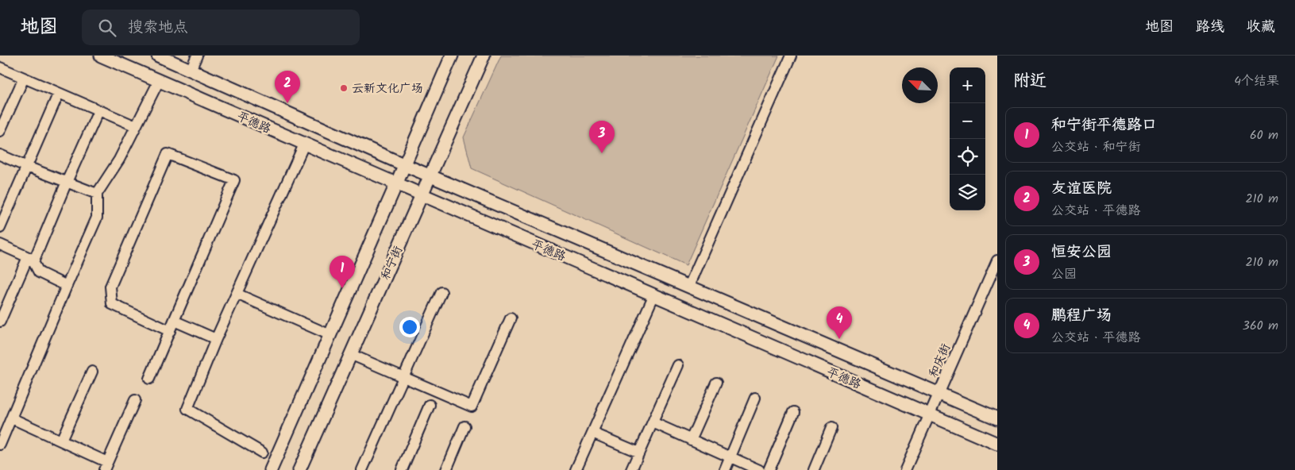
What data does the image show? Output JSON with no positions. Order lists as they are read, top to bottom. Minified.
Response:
{"streets":{"main road":["平德路","和宁街"],"street":["和庆街"]},"crossings":[["平德路","和宁街"],["平德路","和庆街"]],"places":["云新文化广场"],"north":"top left","page":{"header":"地图","search":"搜索地点","nav":["地图","路线","收藏"],"heading":["附近","4个结果"],"map_buttons":["+","−"],"pins":["2","3","1","4"],"list":[{"mark":"1","name":"和宁街平德路口","note":"公交站 · 和宁街","value":"60 m"},{"mark":"2","name":"友谊医院","note":"公交站 · 平德路","value":"210 m"},{"mark":"3","name":"恒安公园","note":"公园","value":"210 m"},{"mark":"4","name":"鹏程广场","note":"公交站 · 平德路","value":"360 m"}]}}
